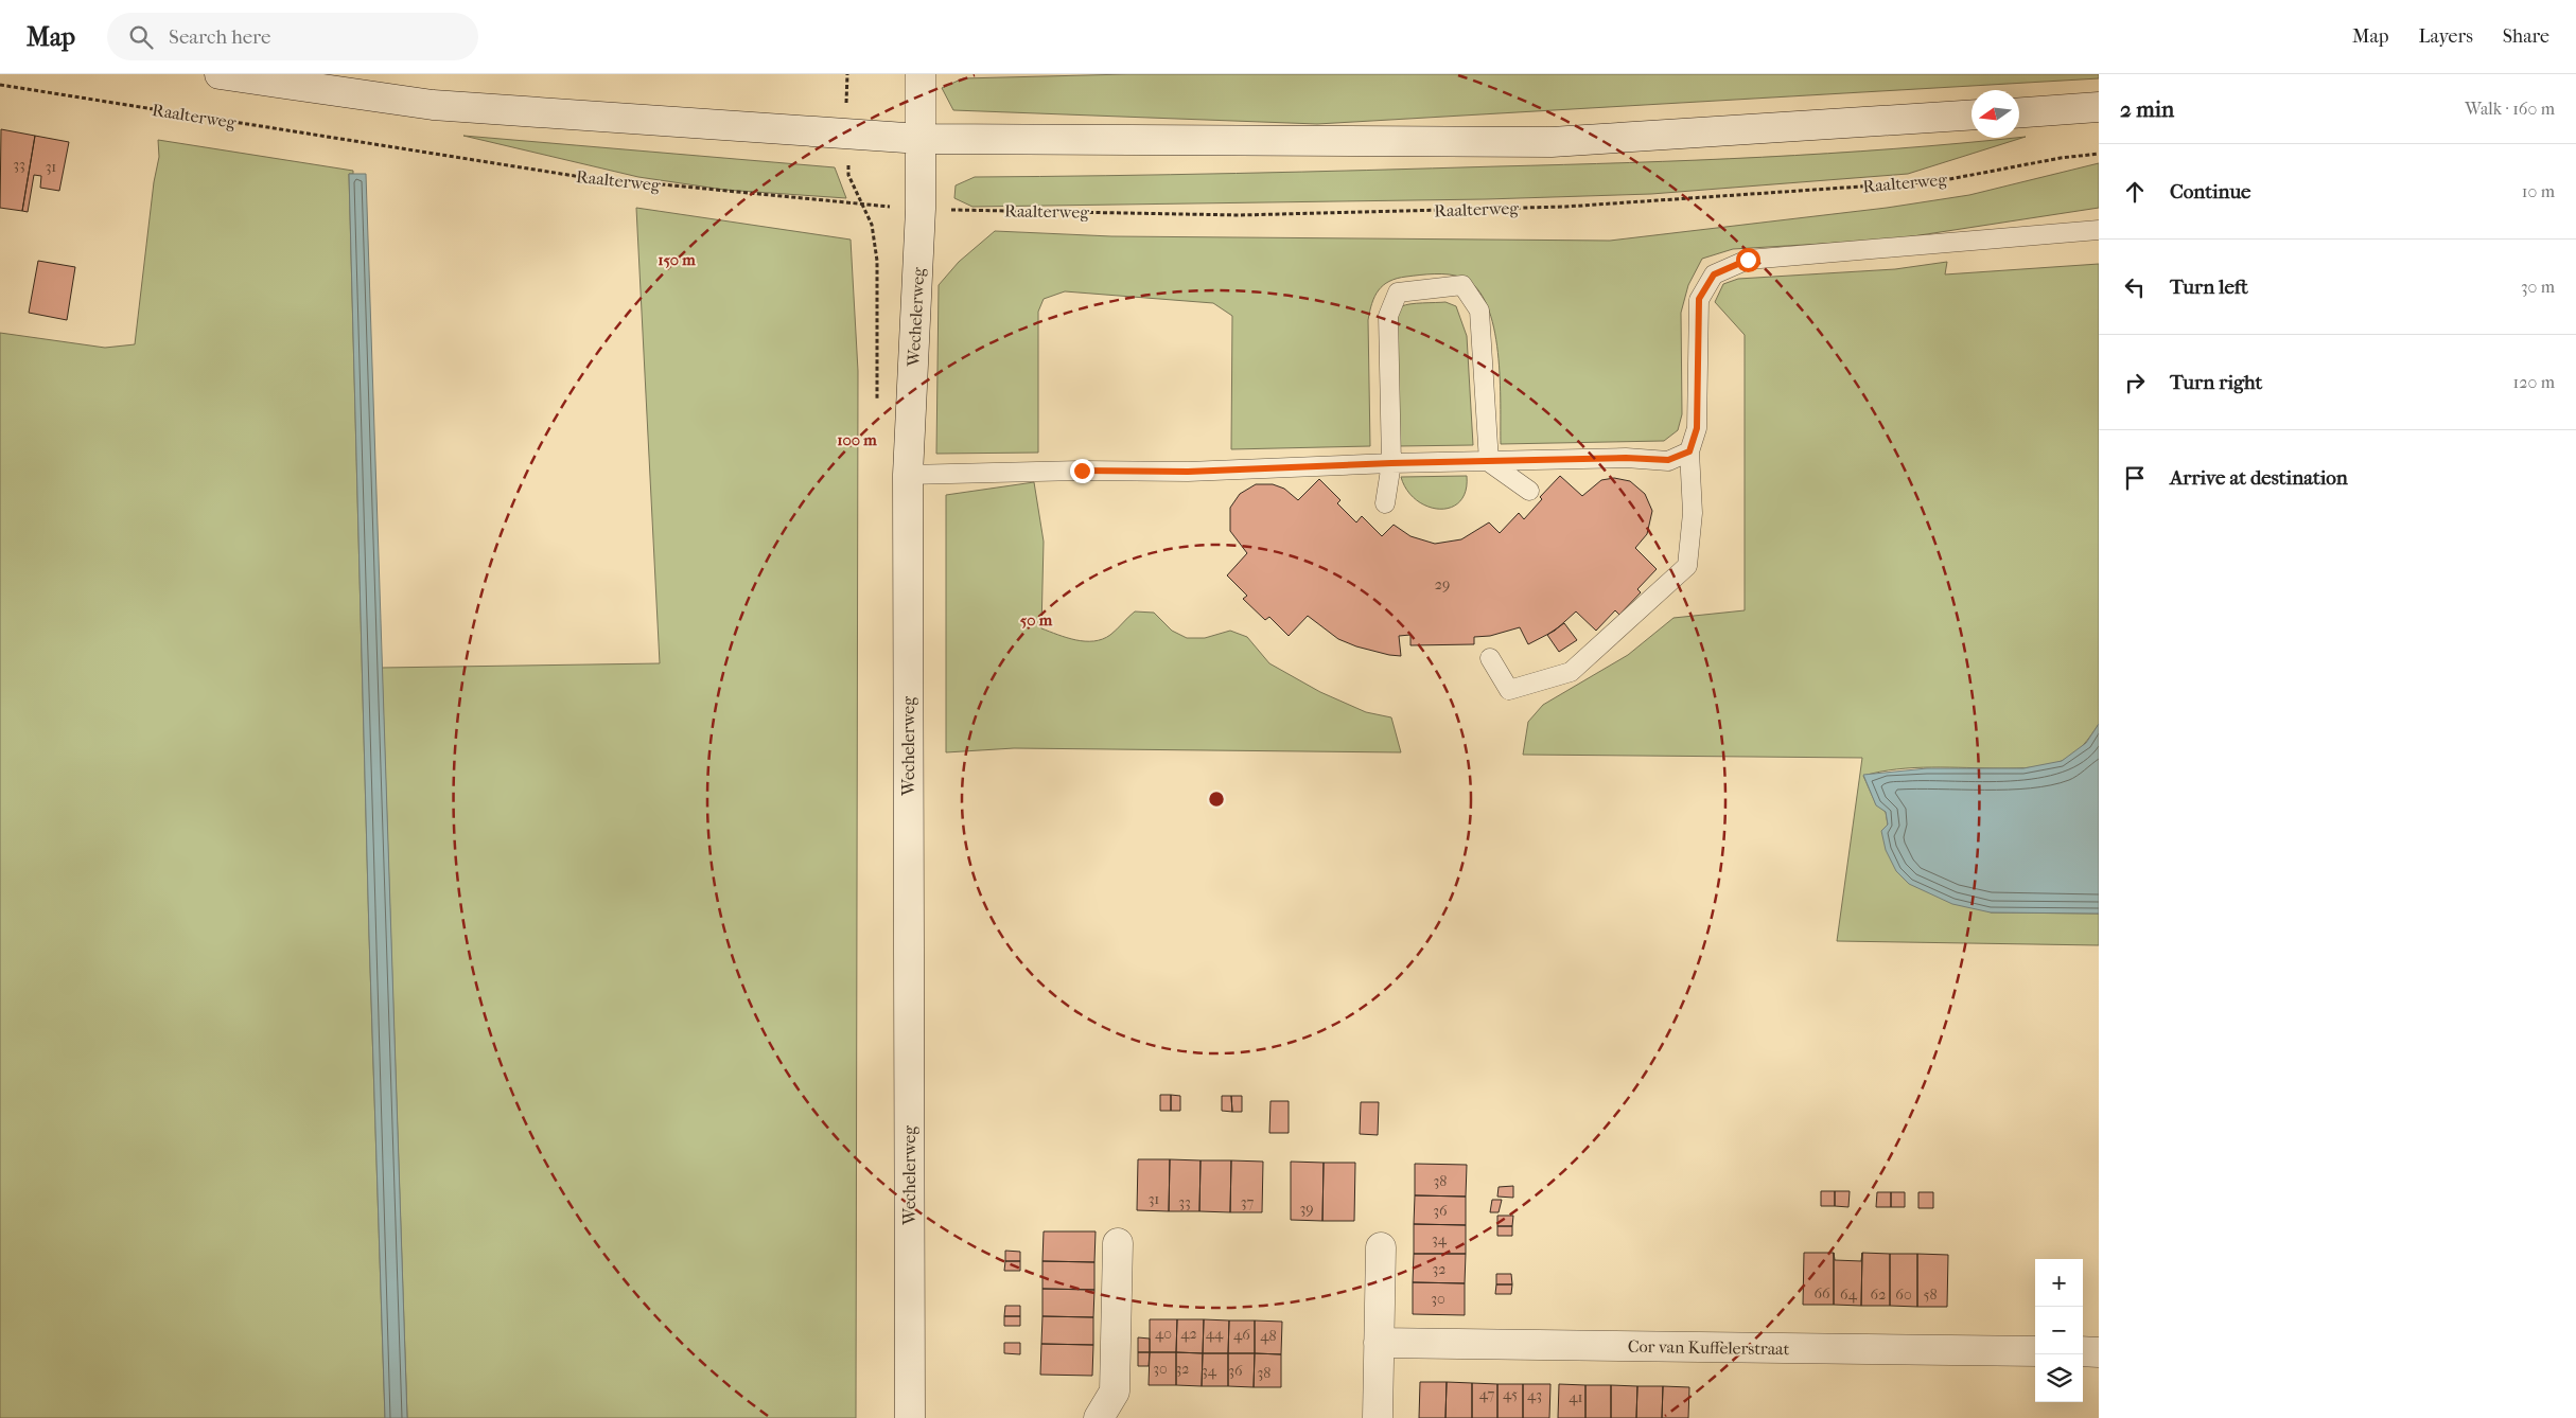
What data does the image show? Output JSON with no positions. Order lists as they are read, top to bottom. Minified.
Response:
{"streets":{"street":["Wechelerweg","Cor van Kuffelerstraat"],"path":["Raalterweg"]},"crossings":[["Raalterweg","Wechelerweg"]],"house_numbers":["33","31","29","38","31","33","37","39","36","34","32","66","64","62","60","58","30","40","42","44","46","48","30","32","34","36","38","47","45","43","41"],"north":"left","page":{"header":"Map","search":"Search here","nav":["Map","Layers","Share"],"heading":["2 min","Walk · 160 m"],"list":[["Continue","10 m"],["Turn left","30 m"],["Turn right","120 m"],"Arrive at destination"],"map_buttons":["+","−"]},"rings":["150 m","100 m","50 m"]}
